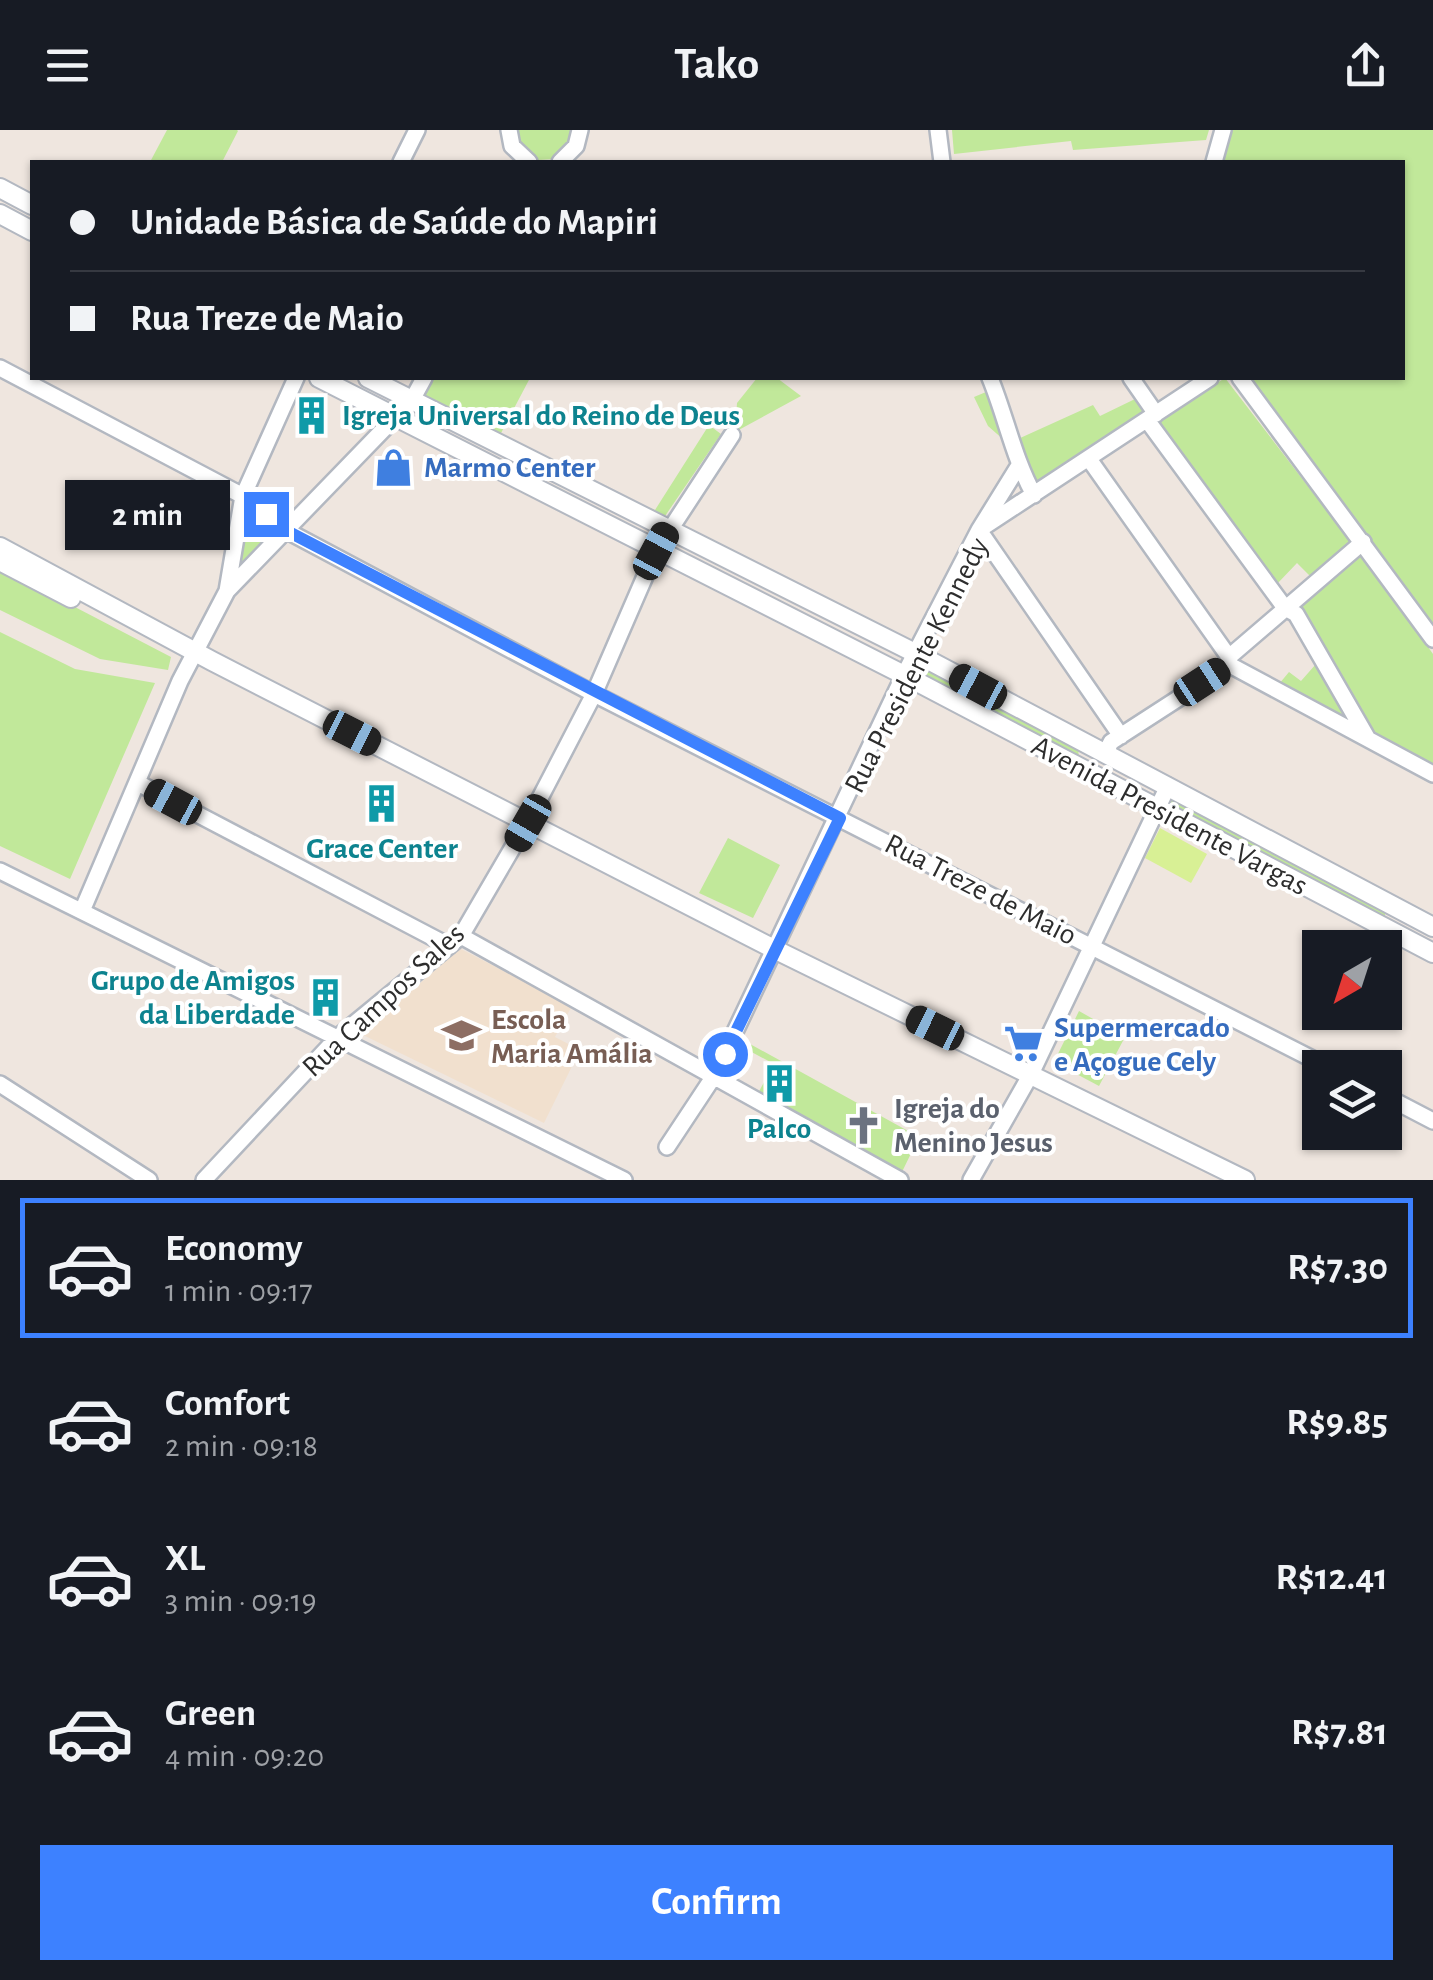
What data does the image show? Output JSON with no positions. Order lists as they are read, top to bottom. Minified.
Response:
{"streets":{"street":["Rua Presidente Kennedy","Avenida Presidente Vargas","Rua Treze de Maio","Rua Campos Sales"]},"crossings":[["Rua Presidente Kennedy","Avenida Presidente Vargas"],["Rua Presidente Kennedy","Rua Treze de Maio"],["Avenida Presidente Vargas","Rua Campos Sales"],["Rua Treze de Maio","Rua Campos Sales"]],"places":{"building":["Igreja Universal do Reino de Deus","Grace Center","Grupo de Amigos da Liberdade","Palco"],"shop":["Marmo Center"],"school or university":["Escola Maria Amália"],"supermarket":["Supermercado e Açogue Cely"],"church":["Igreja do Menino Jesus"]},"north":"bottom left","page":{"header":"Tako","banner":["Unidade Básica de Saúde do Mapiri","Rua Treze de Maio"],"bubble":"2 min","list":[{"name":"Economy","note":"1 min · 09:17","value":"R$7.30"},{"name":"Comfort","note":"2 min · 09:18","value":"R$9.85"},{"name":"XL","note":"3 min · 09:19","value":"R$12.41"},{"name":"Green","note":"4 min · 09:20","value":"R$7.81"}],"buttons":"Confirm"}}
